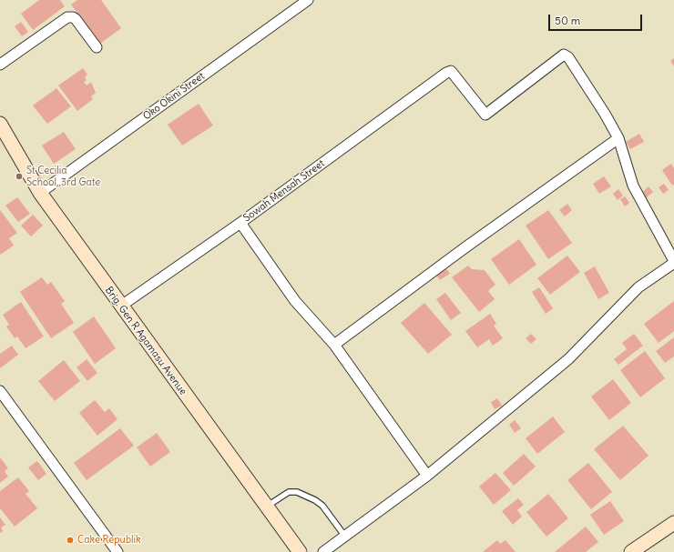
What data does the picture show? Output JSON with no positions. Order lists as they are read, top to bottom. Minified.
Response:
{"streets":{"street":["Oko Okini Street","Sowah Mensah Street","Brig. Gen R Agamasu Avenue"]},"crossings":[["Oko Okini Street","Brig. Gen R Agamasu Avenue"],["Sowah Mensah Street","Brig. Gen R Agamasu Avenue"]],"places":["St Cecilia School, 3rd Gate","Cake Republik"],"scale_bar":"50 m"}
